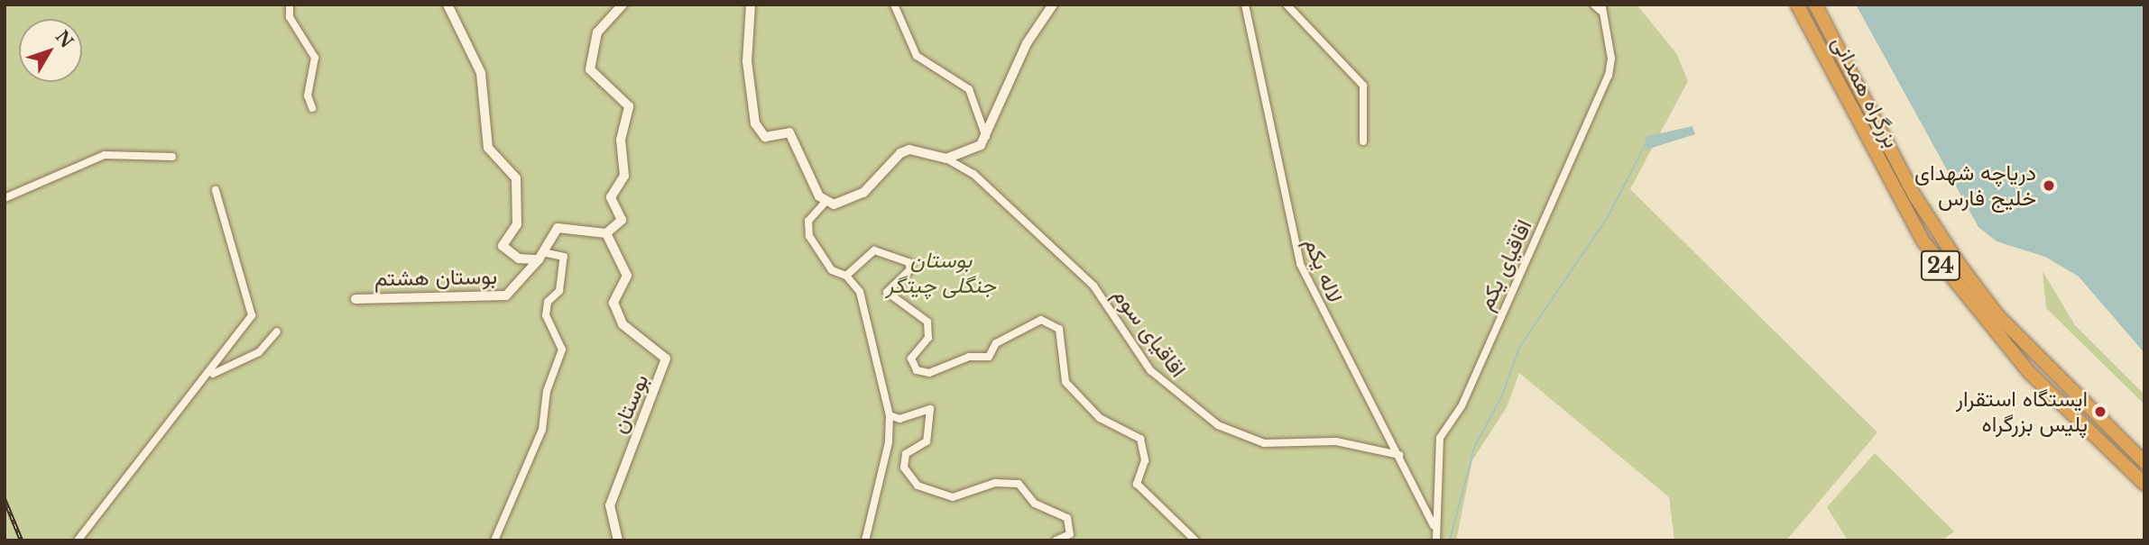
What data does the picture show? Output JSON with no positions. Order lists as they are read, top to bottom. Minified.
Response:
{"streets":{"highway":["بزرگراه همدانی","24"],"street":["اقاقیای یکم","لاله یکم","بوستان هشتم","اقاقیای سوم","بوستان"]},"crossings":[["اقاقیای یکم","لاله یکم"],["لاله یکم","اقاقیای سوم"],["بوستان هشتم","بوستان"]],"parks":["بوستان جنگلی چیتگر"],"places":["دریاچه شهدای خلیج فارس","ایستگاه استقرار پلیس بزرگراه"],"north":"top right"}
